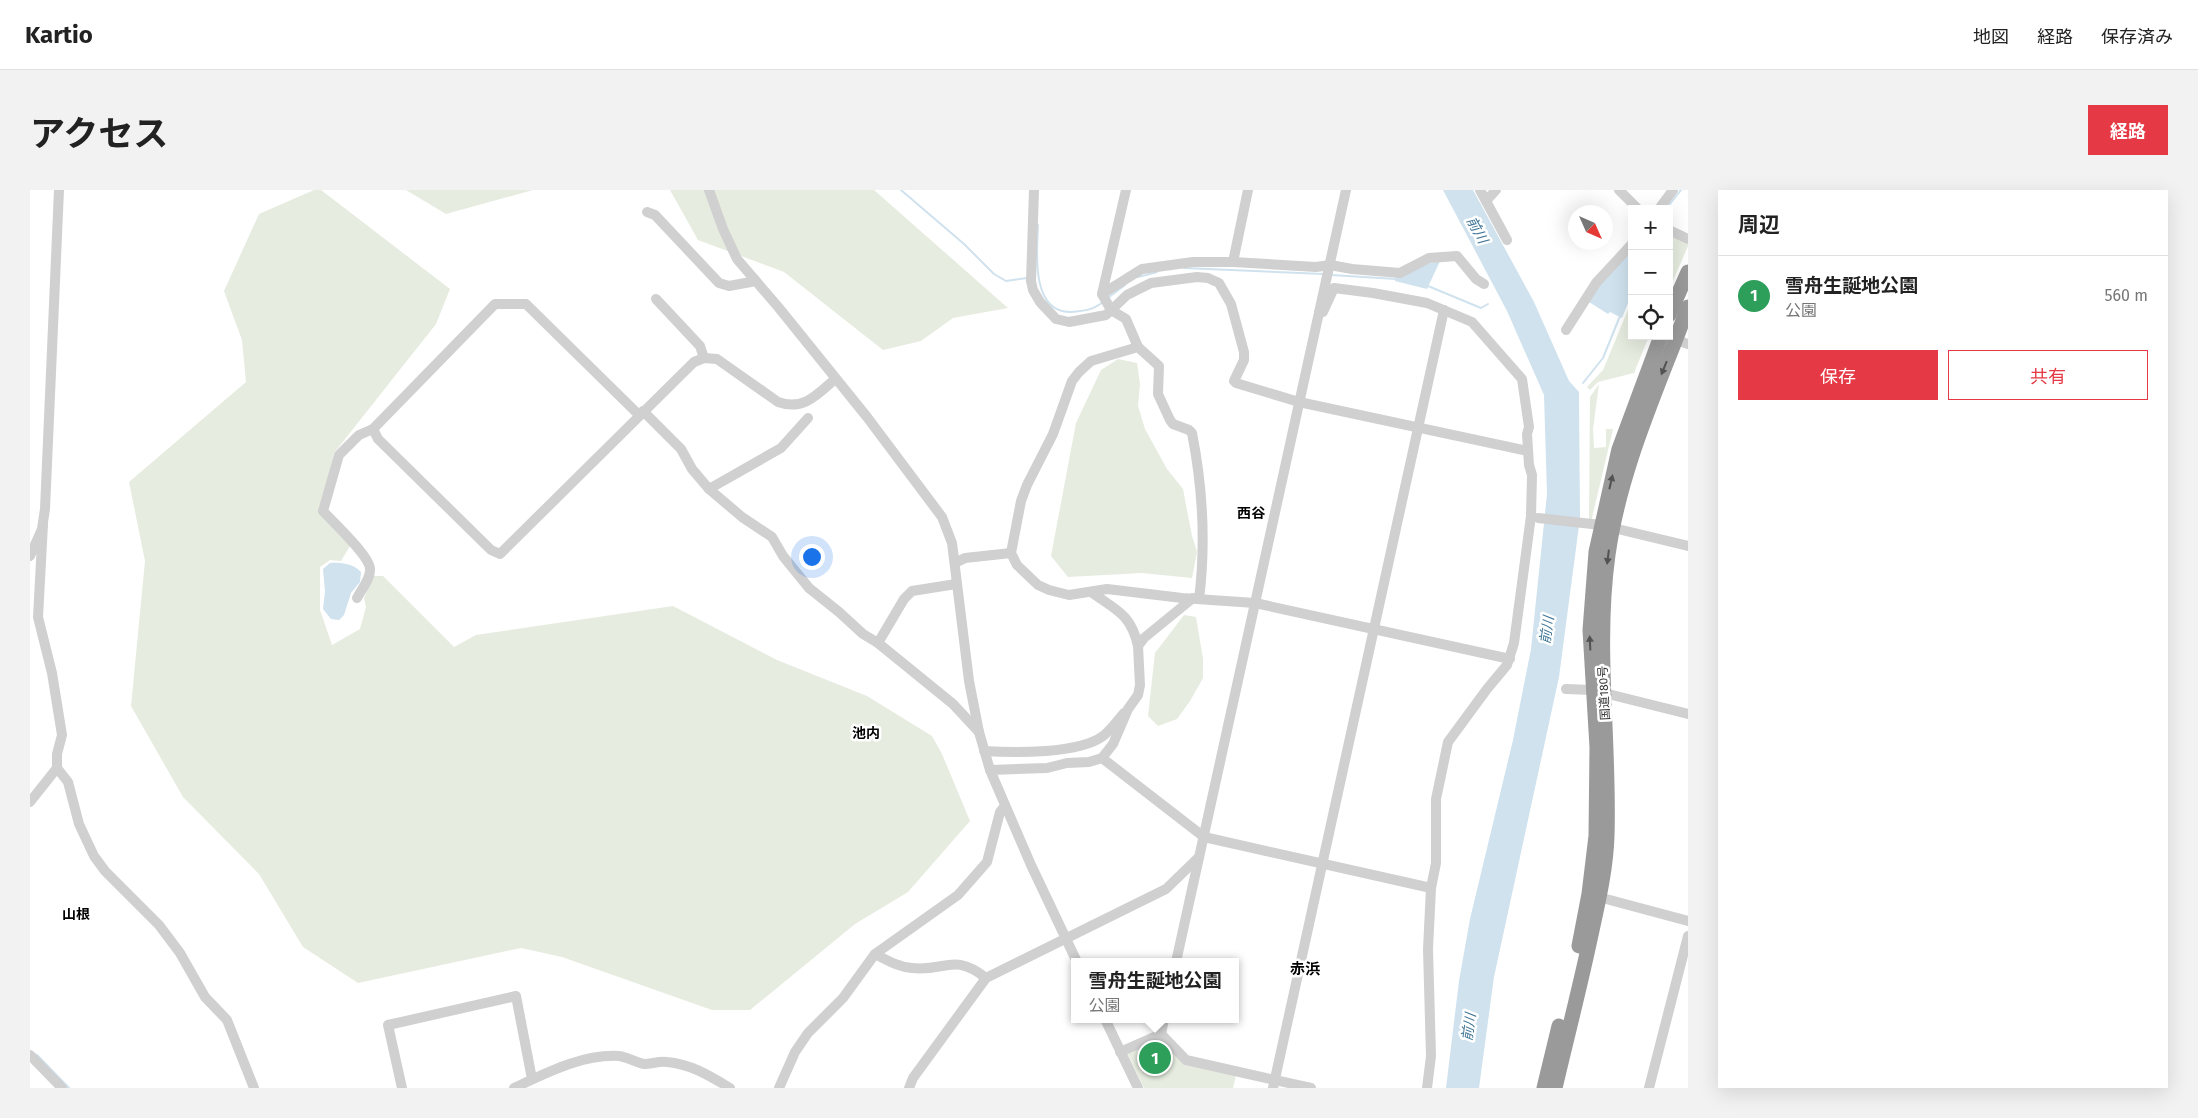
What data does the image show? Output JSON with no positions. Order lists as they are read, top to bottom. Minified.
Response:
{"streets":{"highway":["国道180号"]},"districts":["西谷","池内","山根","赤浜"],"water":["前川"],"north":"bottom right","page":{"header":"Kartio","nav":["地図","経路","保存済み"],"title":"アクセス","buttons":["経路",["保存","共有"]],"heading":"周辺","map_buttons":["+","−"],"list":[{"mark":"1","name":"雪舟生誕地公園","note":"公園","value":"560 m"}],"popup":["雪舟生誕地公園","公園"],"pins":"1"}}
